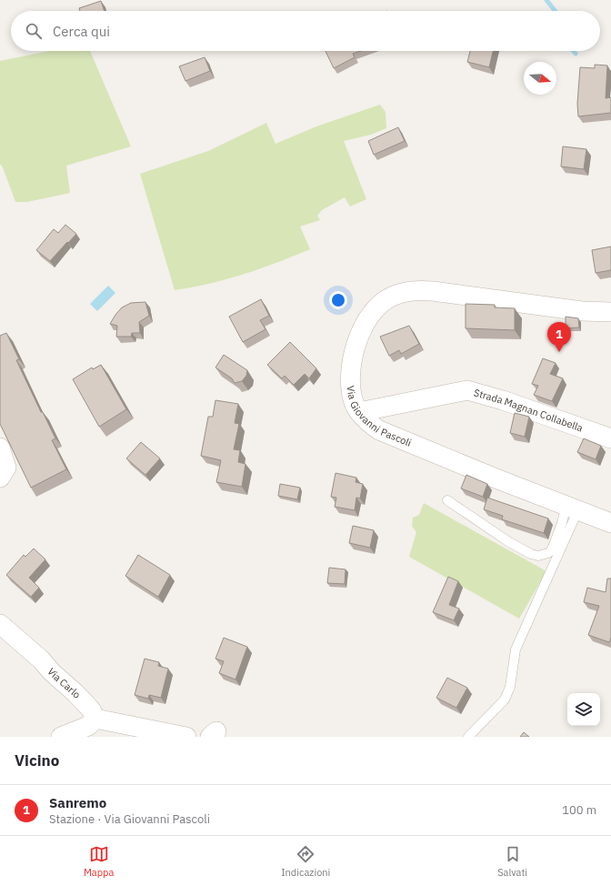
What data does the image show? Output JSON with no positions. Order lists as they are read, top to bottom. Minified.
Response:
{"streets":{"street":["Strada Magnan Collabella","Via Giovanni Pascoli","Via Carlo"]},"crossings":[["Strada Magnan Collabella","Via Giovanni Pascoli"]],"north":"right","page":{"search":"Cerca qui","pins":"1","heading":"Vicino","list":[{"mark":"1","name":"Sanremo","note":"Stazione · Via Giovanni Pascoli","value":"100 m"}],"nav":["Mappa","Indicazioni","Salvati"]}}
